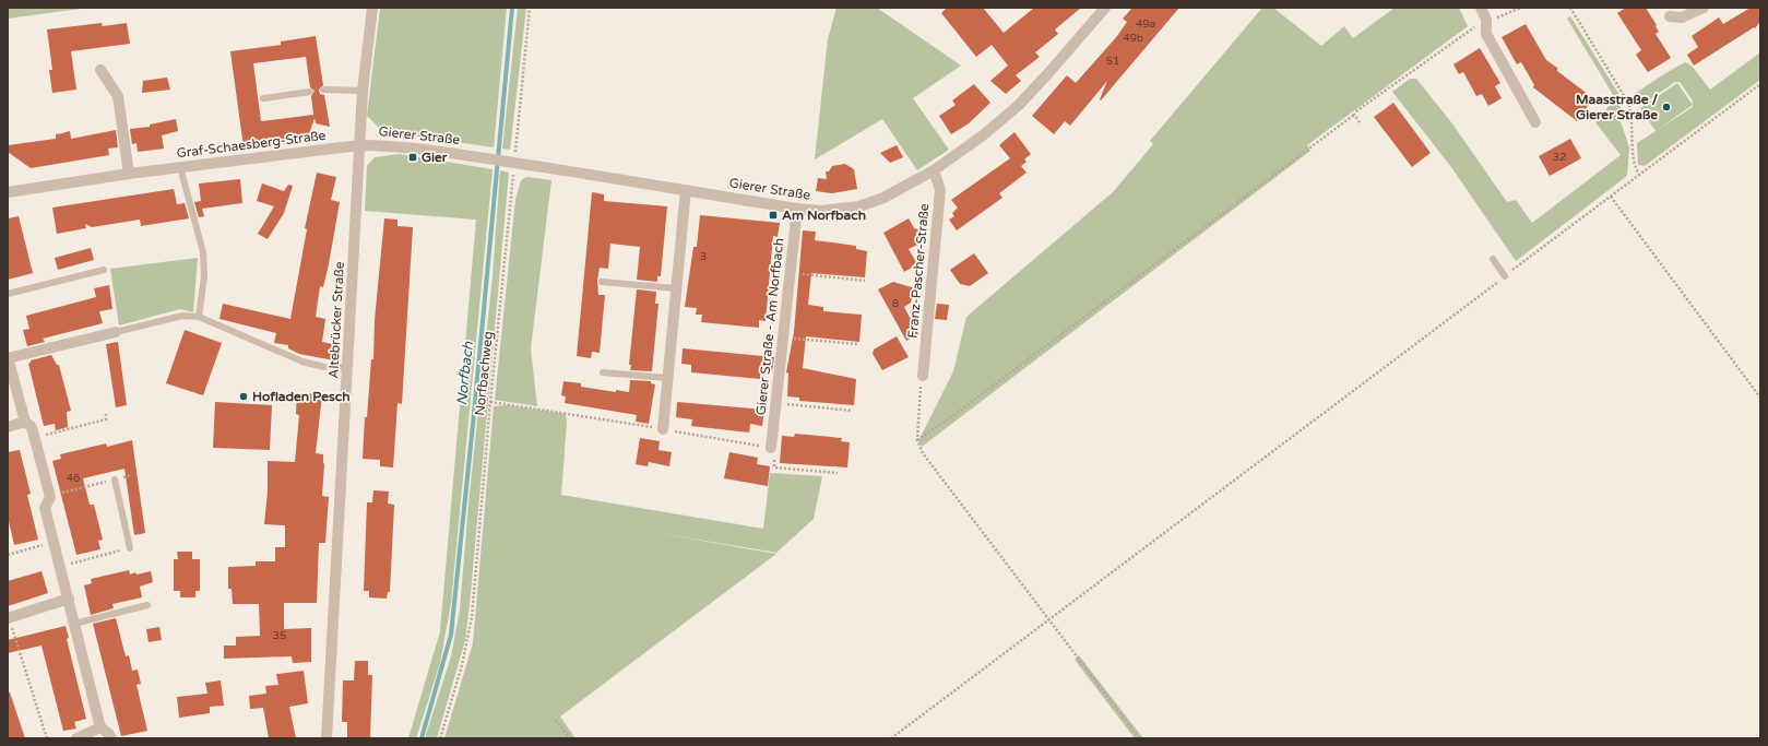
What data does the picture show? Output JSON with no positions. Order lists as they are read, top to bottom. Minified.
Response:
{"streets":{"street":["Gierer Straße","Graf-Schaesberg-Straße","Franz-Pascher-Straße","Altebrücker Straße","Gierer Straße - Am Norfbach"],"path":["Norfbachweg"]},"crossings":[["Gierer Straße","Graf-Schaesberg-Straße"],["Gierer Straße","Franz-Pascher-Straße"],["Gierer Straße","Altebrücker Straße"],["Gierer Straße","Gierer Straße - Am Norfbach"],["Gierer Straße","Norfbachweg"],["Graf-Schaesberg-Straße","Altebrücker Straße"]],"water":["Norfbach"],"places":{"other":["Maasstraße / Gierer Straße","Hofladen Pesch"],"transit":["Gier","Am Norfbach"]},"house_numbers":["49a","49b","51","32","3","8","46","35"]}
